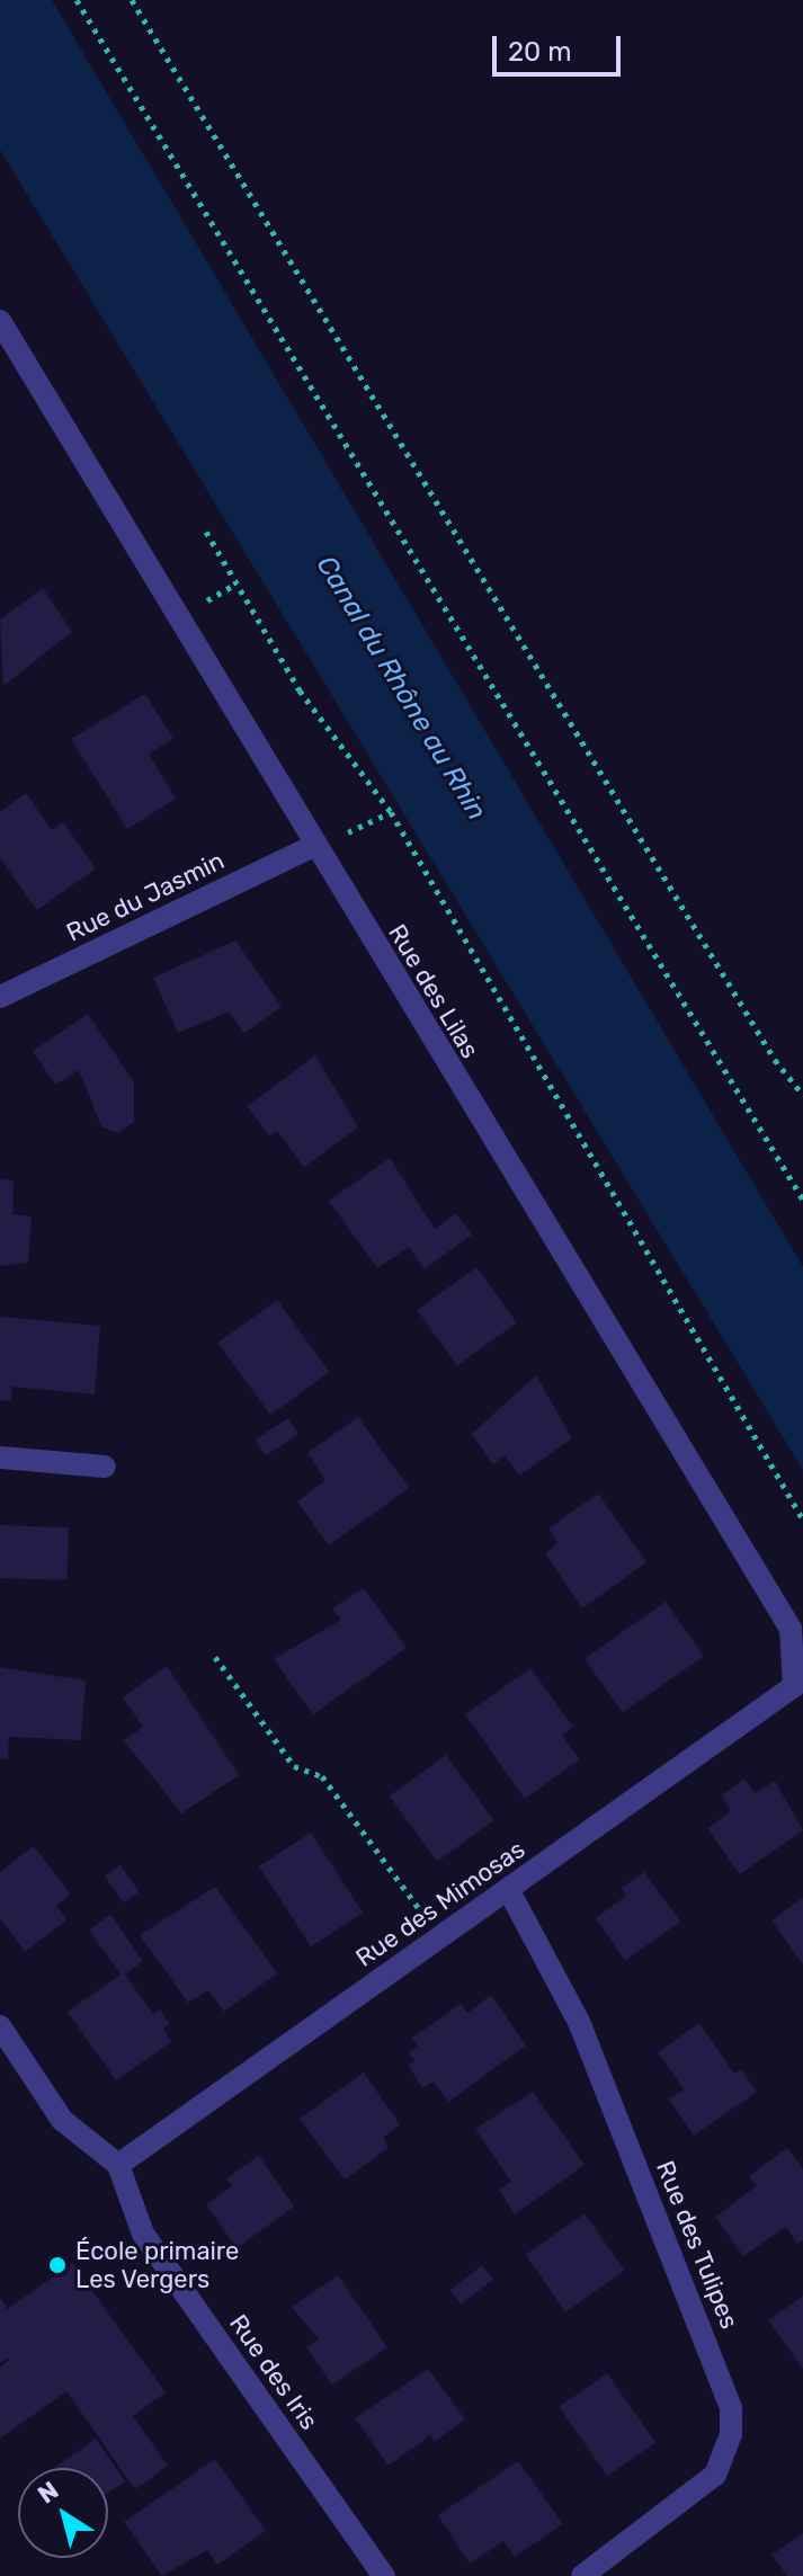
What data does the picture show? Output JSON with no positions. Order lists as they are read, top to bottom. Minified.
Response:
{"streets":{"street":["Rue du Jasmin","Rue des Lilas","Rue des Mimosas","Rue des Tulipes","Rue des Iris"]},"crossings":[["Rue du Jasmin","Rue des Lilas"],["Rue des Lilas","Rue des Mimosas"],["Rue des Mimosas","Rue des Tulipes"],["Rue des Mimosas","Rue des Iris"]],"water":["Canal du Rhône au Rhin"],"places":["École primaire Les Vergers"],"scale_bar":"20 m","north":"top left"}
